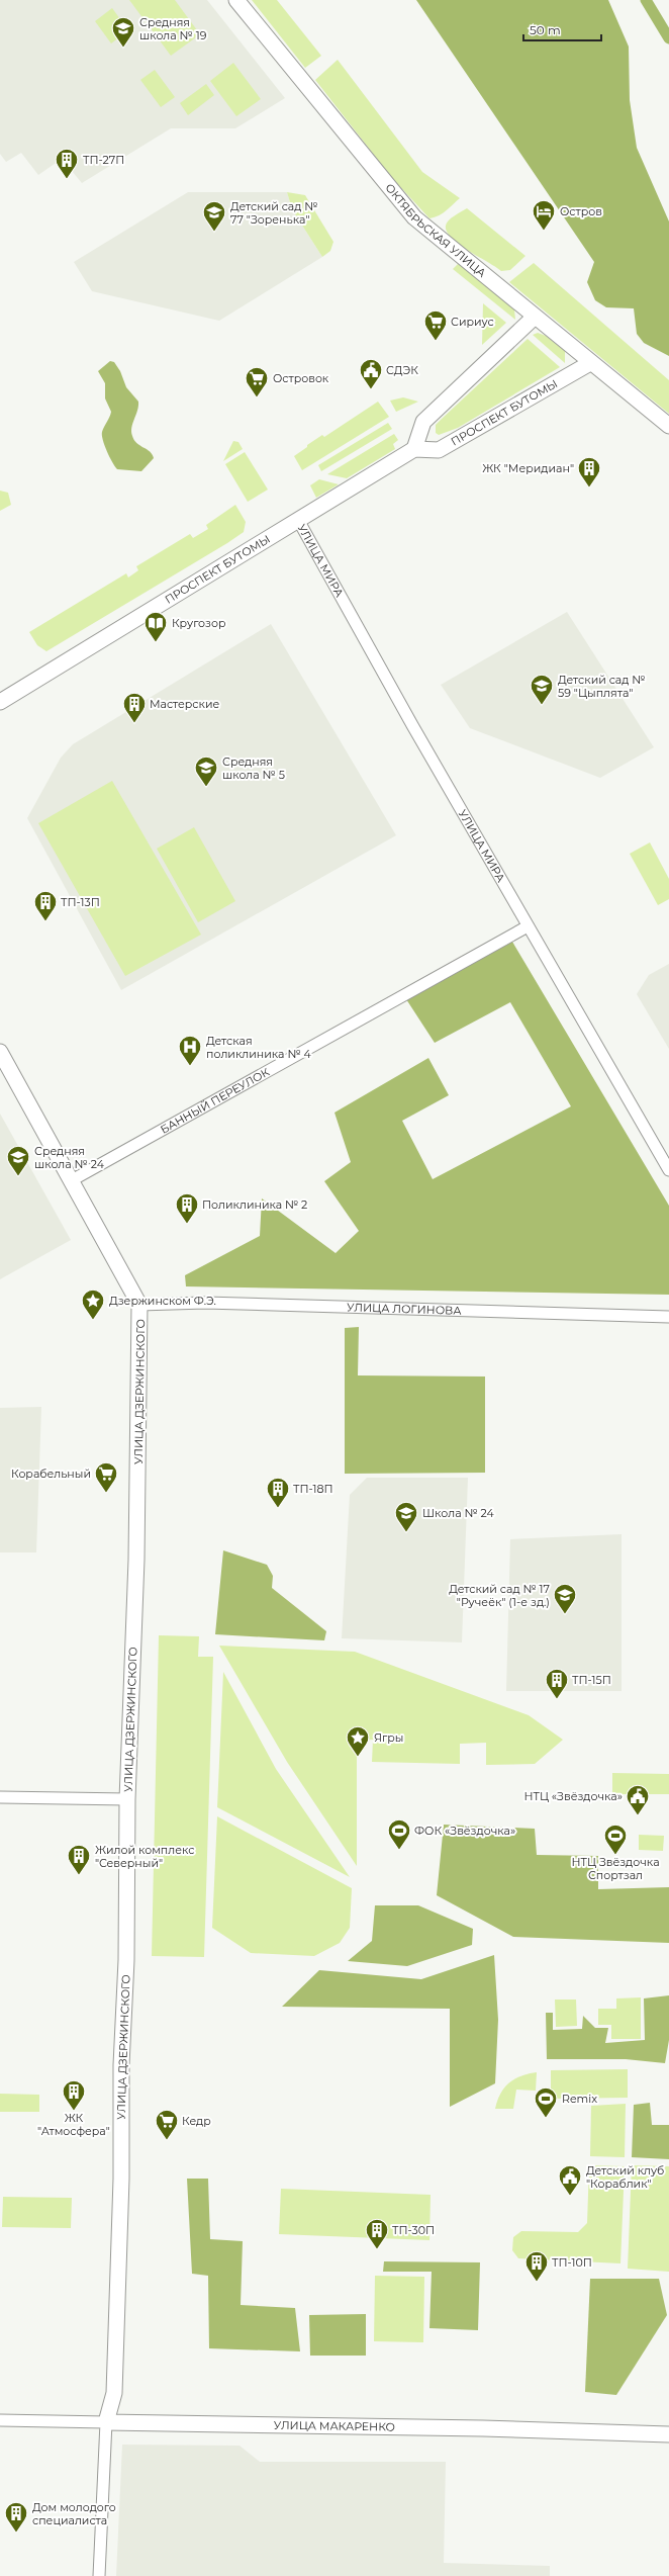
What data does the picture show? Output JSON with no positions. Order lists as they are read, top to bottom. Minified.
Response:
{"streets":{"street":["ОКТЯБРЬСКАЯ УЛИЦА","ПРОСПЕКТ БУТОМЫ","УЛИЦА МИРА","БАННЫЙ ПЕРЕУЛОК","УЛИЦА ЛОГИНОВА","УЛИЦА ДЗЕРЖИНСКОГО","УЛИЦА МАКАРЕНКО"]},"crossings":[["ОКТЯБРЬСКАЯ УЛИЦА","ПРОСПЕКТ БУТОМЫ"],["ПРОСПЕКТ БУТОМЫ","УЛИЦА МИРА"],["УЛИЦА МИРА","БАННЫЙ ПЕРЕУЛОК"],["БАННЫЙ ПЕРЕУЛОК","УЛИЦА ДЗЕРЖИНСКОГО"],["УЛИЦА ЛОГИНОВА","УЛИЦА ДЗЕРЖИНСКОГО"],["УЛИЦА ДЗЕРЖИНСКОГО","УЛИЦА МАКАРЕНКО"]],"places":{"school or university":["Средняя школа № 19","Детский сад № 77 \"Зоренька\"","Детский сад № 59 \"Цыплята\"","Средняя школа № 5","Средняя школа № 24","Школа № 24","Детский сад № 17 \"Ручеёк\" (1-е зд.)"],"building":["ТП-27П","ЖК \"Меридиан\"","Мастерские","ТП-13П","Поликлиника № 2","ТП-18П","ТП-15П","Жилой комплекс \"Северный\"","ЖК \"Атмосфера\"","ТП-30П","ТП-10П","Дом молодого специалиста"],"hotel":["Остров"],"supermarket":["Сириус","Островок","Корабельный","Кедр"],"public building":["СДЭК","НТЦ «Звёздочка»","Детский клуб \"Кораблик\""],"library":["Кругозор"],"hospital":["Детская поликлиника № 4"],"place":["Дзержинском Ф.Э.","Ягры"],"sports":["ФОК «Звёздочка»","НТЦ Звёздочка Спортзал","Remix"]},"scale_bar":"50 m"}
